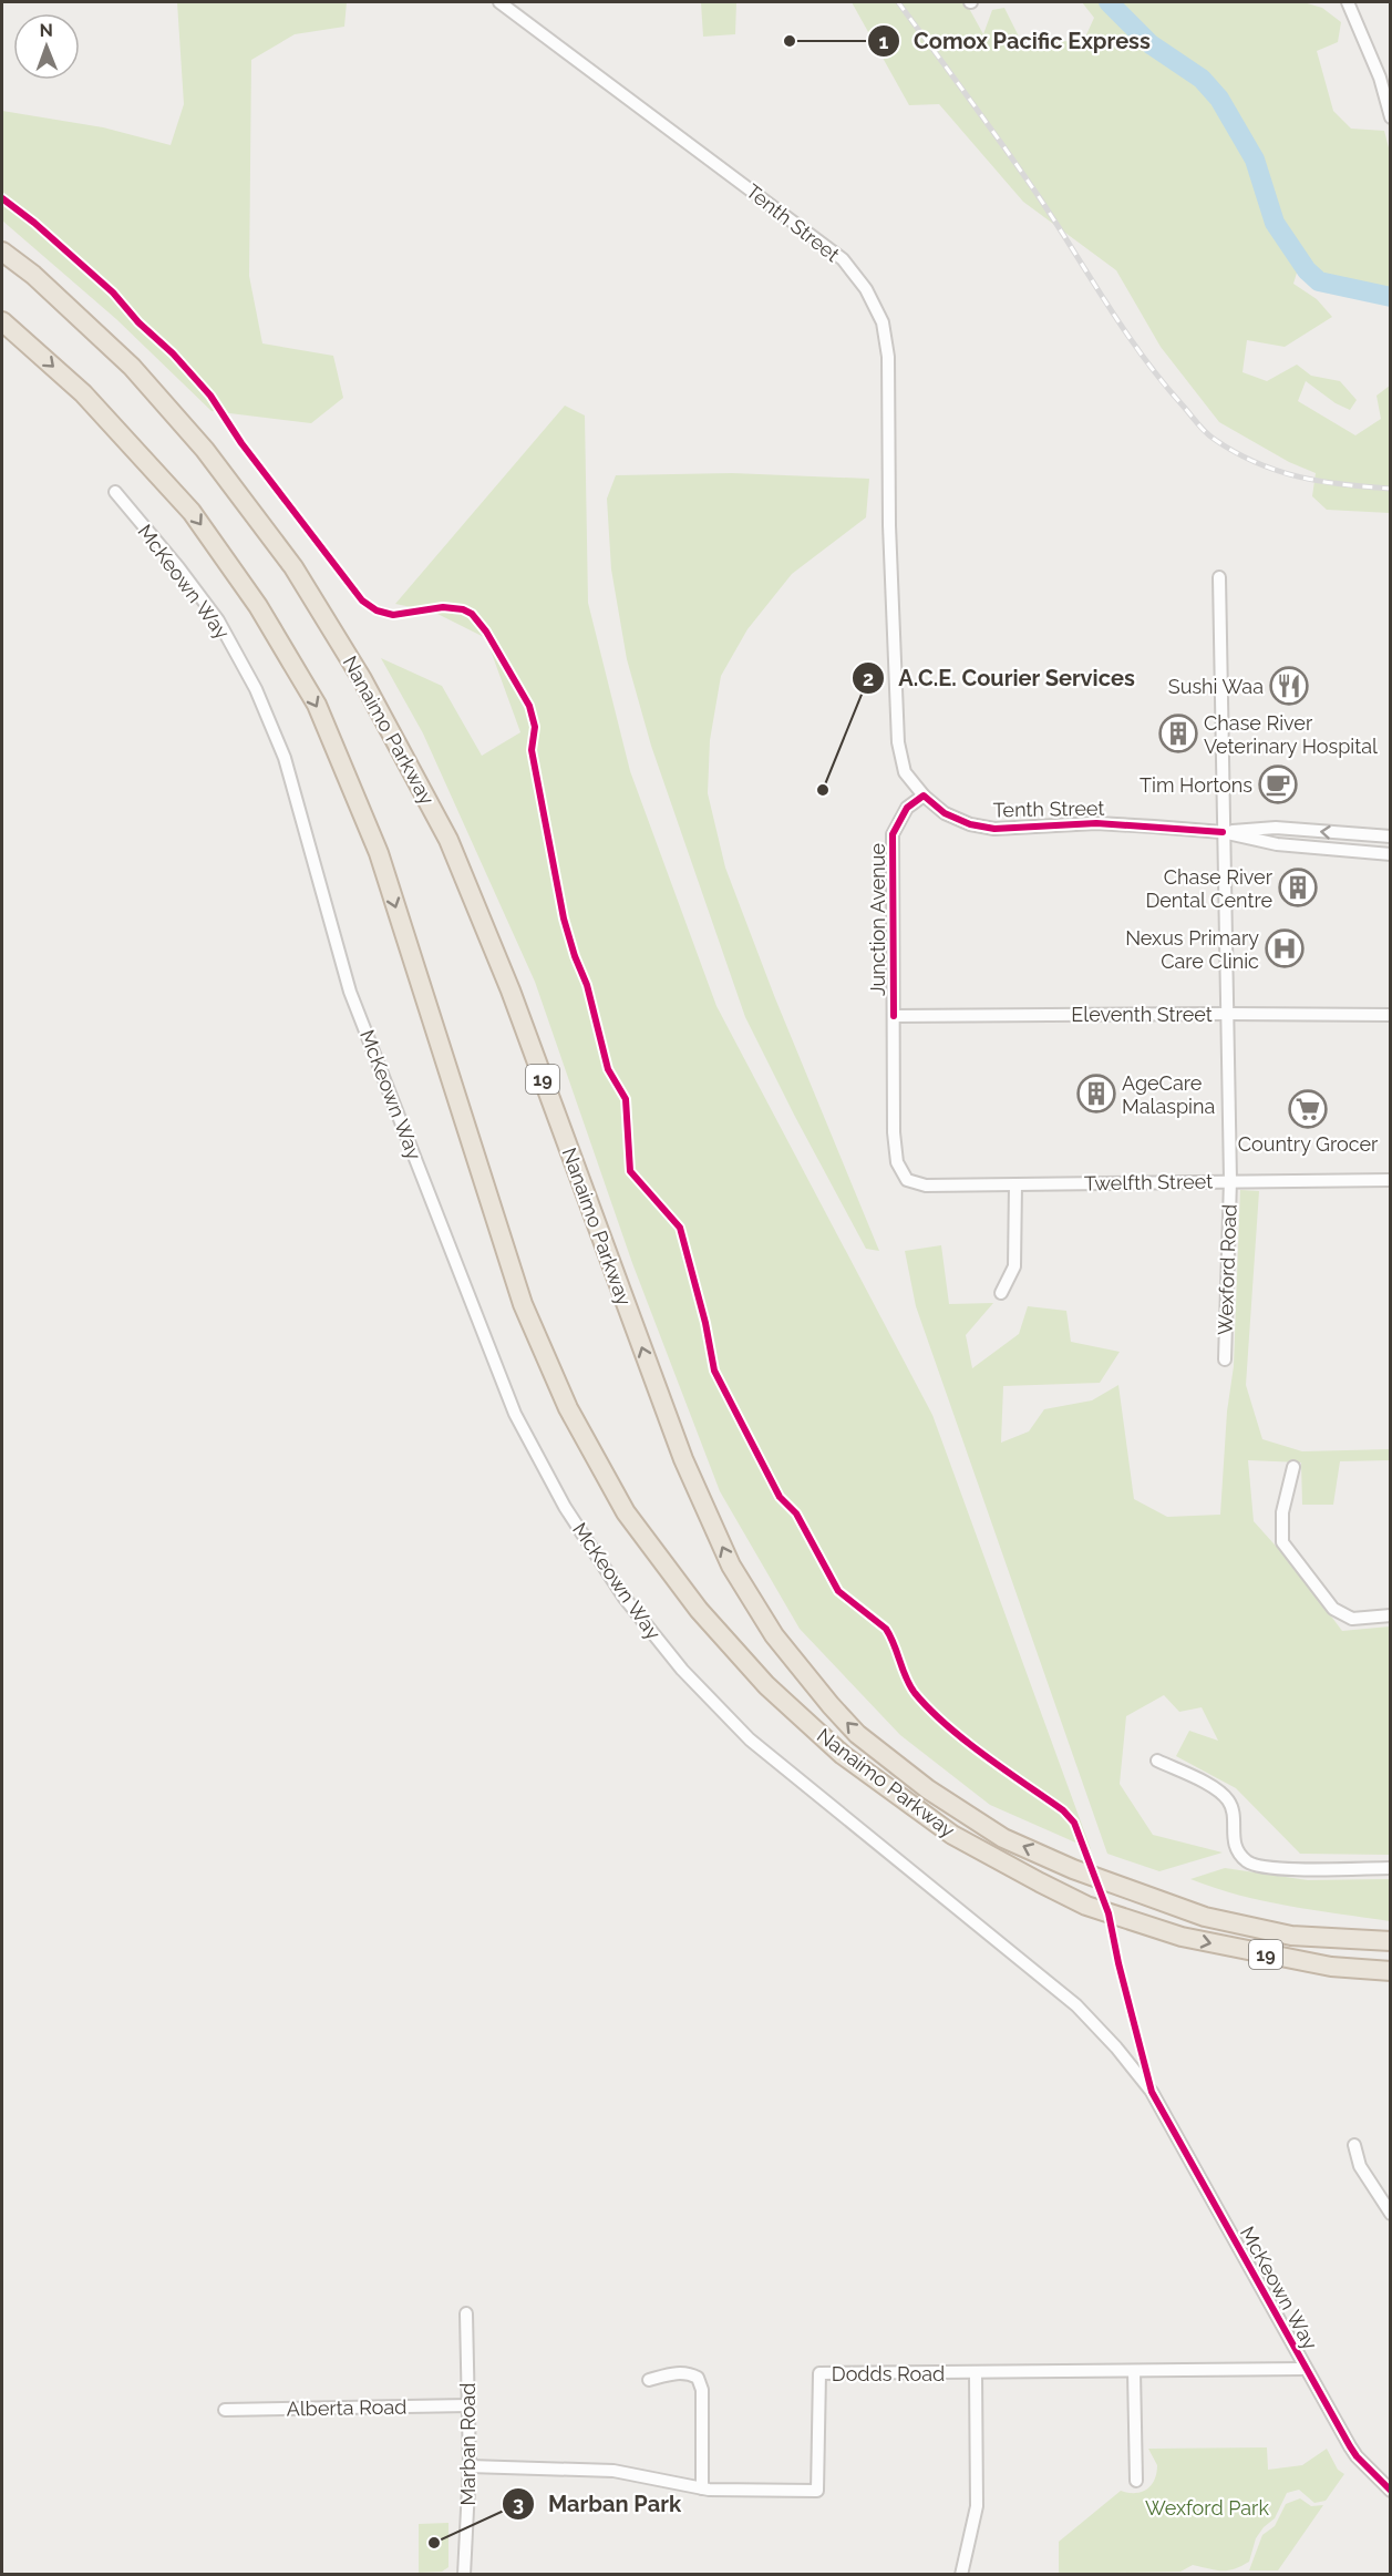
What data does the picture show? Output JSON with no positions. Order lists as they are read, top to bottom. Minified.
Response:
{"streets":{"highway":["Nanaimo Parkway","19"],"street":["Tenth Street","McKeown Way","Junction Avenue","Eleventh Street","Twelfth Street","Wexford Road","Dodds Road","Alberta Road","Marban Road"]},"crossings":[["Tenth Street","Junction Avenue"],["Tenth Street","Wexford Road"],["McKeown Way","Dodds Road"],["Junction Avenue","Eleventh Street"],["Junction Avenue","Twelfth Street"],["Eleventh Street","Wexford Road"],["Twelfth Street","Wexford Road"],["Dodds Road","Marban Road"],["Alberta Road","Marban Road"]],"parks":["Wexford Park"],"places":{"other":["Comox Pacific Express","A.C.E. Courier Services","Marban Park"],"restaurant":["Sushi Waa"],"building":["Chase River Veterinary Hospital","Chase River Dental Centre","AgeCare Malaspina"],"cafe":["Tim Hortons"],"hospital":["Nexus Primary Care Clinic"],"supermarket":["Country Grocer"]},"north":"top"}
